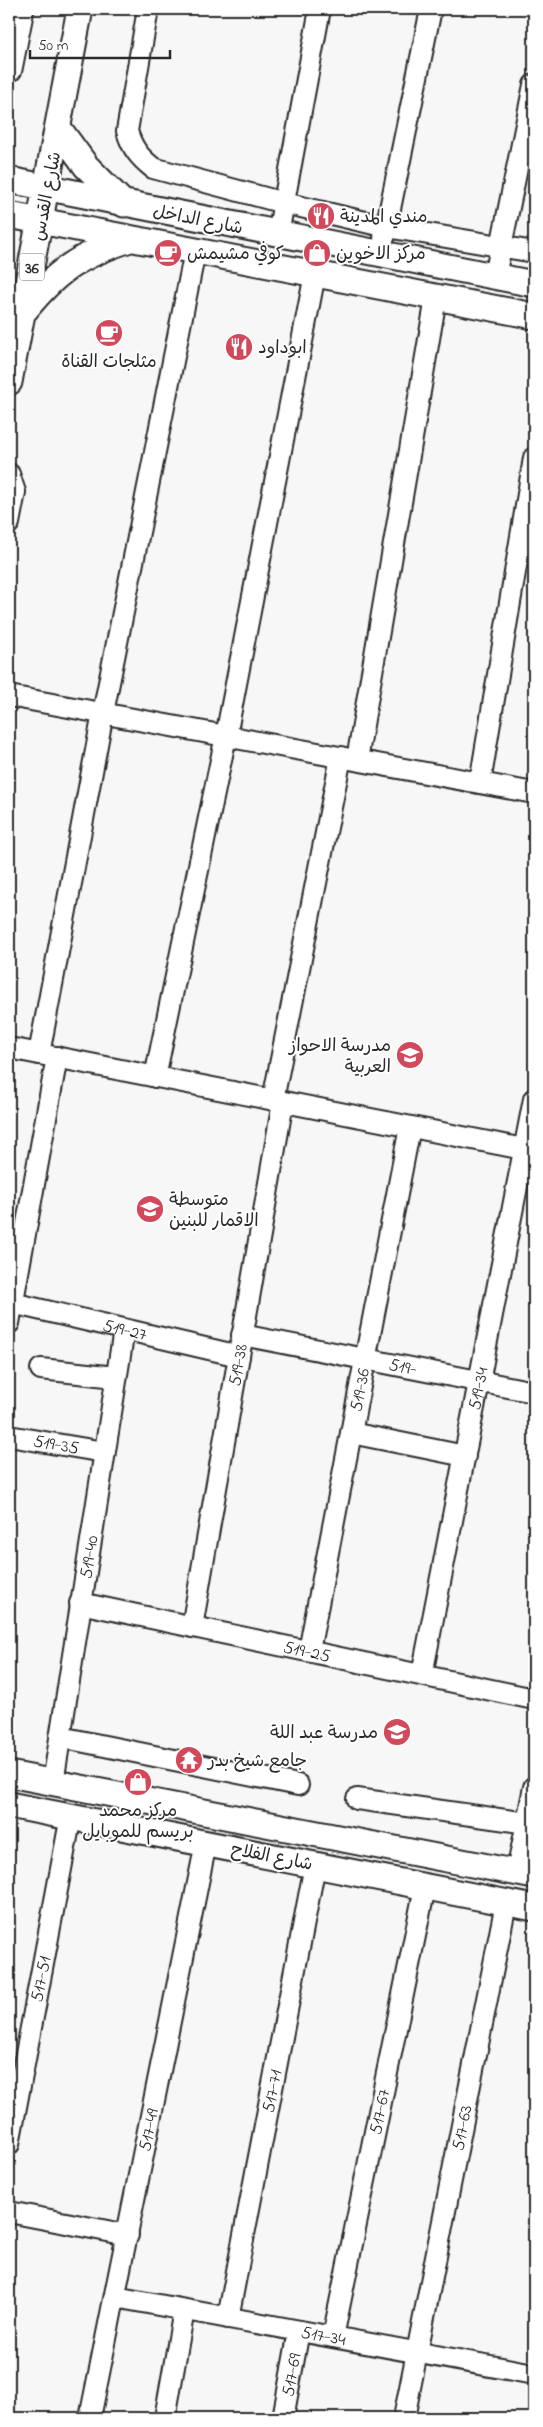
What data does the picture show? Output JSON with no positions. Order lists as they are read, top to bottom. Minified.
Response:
{"streets":{"main road":["شارع القدس","شارع الداخل","36","شارع الفلاح"],"street":["519-27","519-38","519-","519-34","519-36","519-35","519-40","519-25","517-51","517-71","517-67","517-63","517-49","517-34","517-69"]},"crossings":[["شارع القدس","شارع الداخل"],["شارع الداخل","519-38"],["519-27","519-38"],["519-27","519-40"],["519-38","519-"],["519-38","519-25"],["519-","519-34"],["519-","519-36"],["519-34","519-25"],["519-36","519-25"],["519-35","519-40"],["519-40","519-25"],["519-40","شارع الفلاح"],["شارع الفلاح","517-51"],["شارع الفلاح","517-71"],["شارع الفلاح","517-67"],["شارع الفلاح","517-63"],["شارع الفلاح","517-49"],["517-71","517-34"],["517-67","517-34"],["517-63","517-34"],["517-49","517-34"],["517-34","517-69"]],"places":{"restaurant":["مندي المدينة","ابوداود"],"cafe":["كوفي مشيمش","مثلجات القناة"],"shop":["مركز الاخوين","مركز محمد بريسم للموبايل"],"school or university":["مدرسة الاحواز العربية","متوسطة الاقمار للبنين","مدرسة عبد اللة"],"temple":["جامع شيخ بدر"]},"scale_bar":"50 m"}
